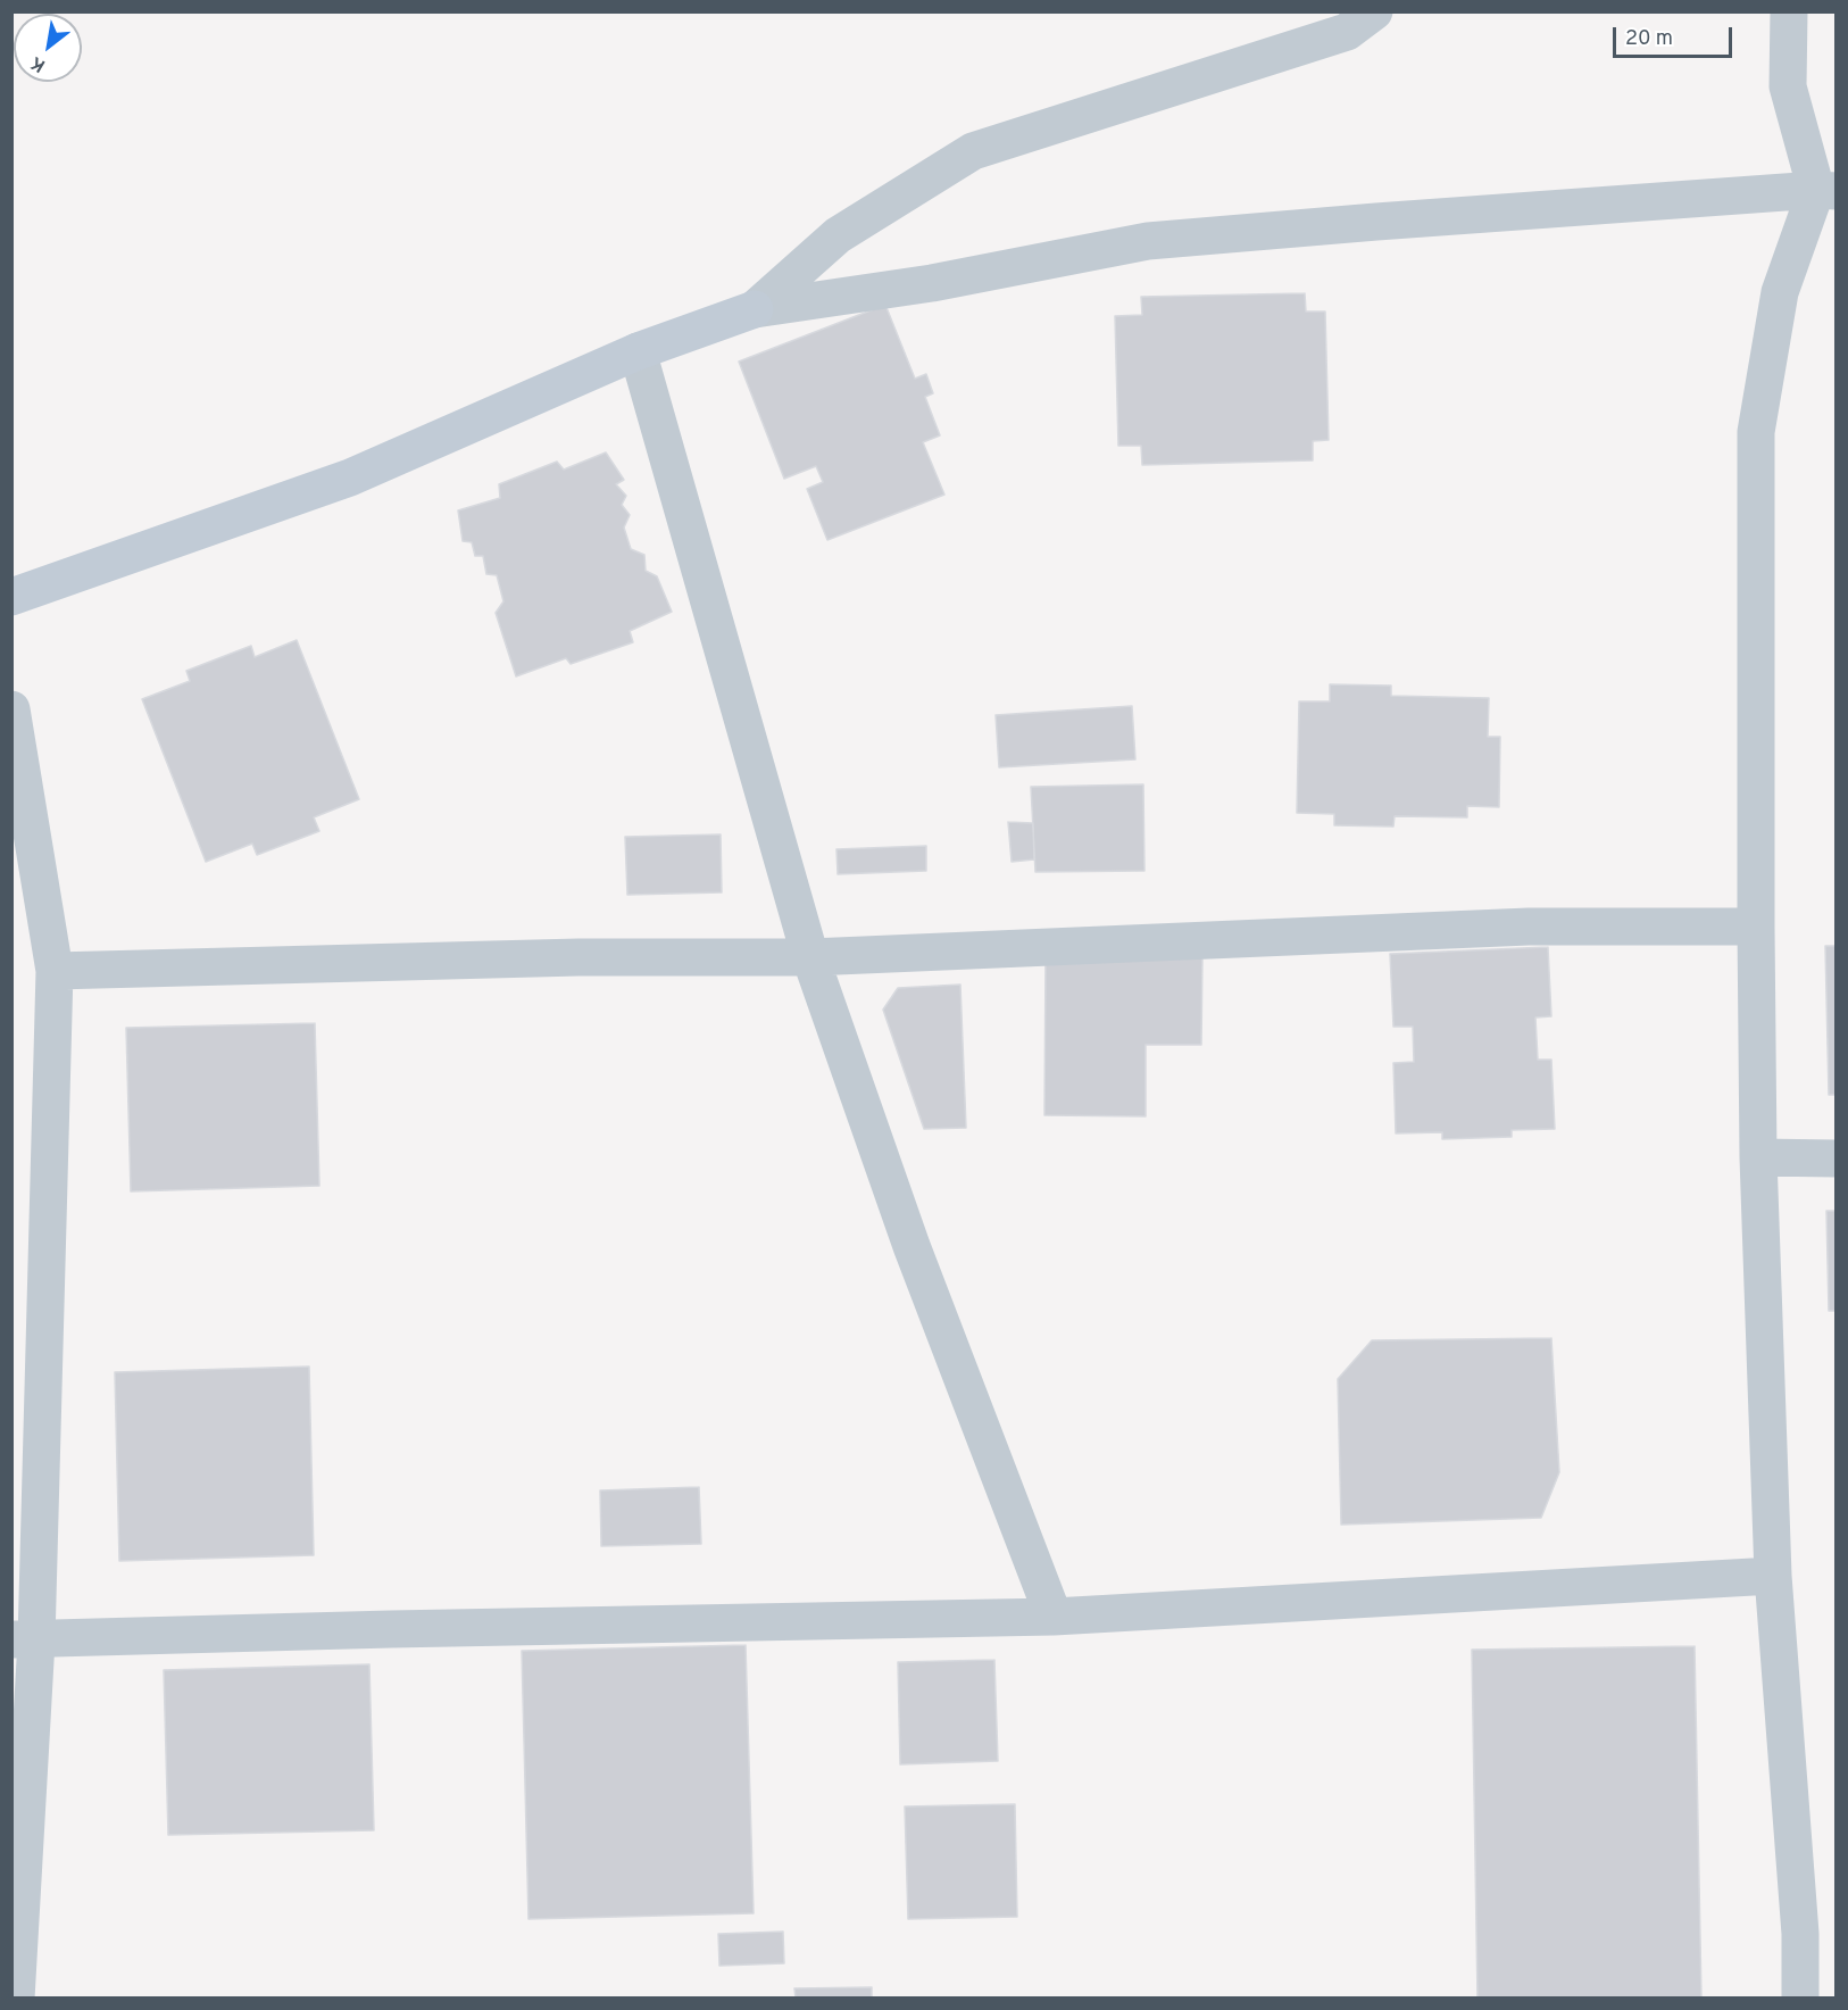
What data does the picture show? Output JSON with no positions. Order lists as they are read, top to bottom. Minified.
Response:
{"scale_bar":"20 m","north":"bottom left"}
